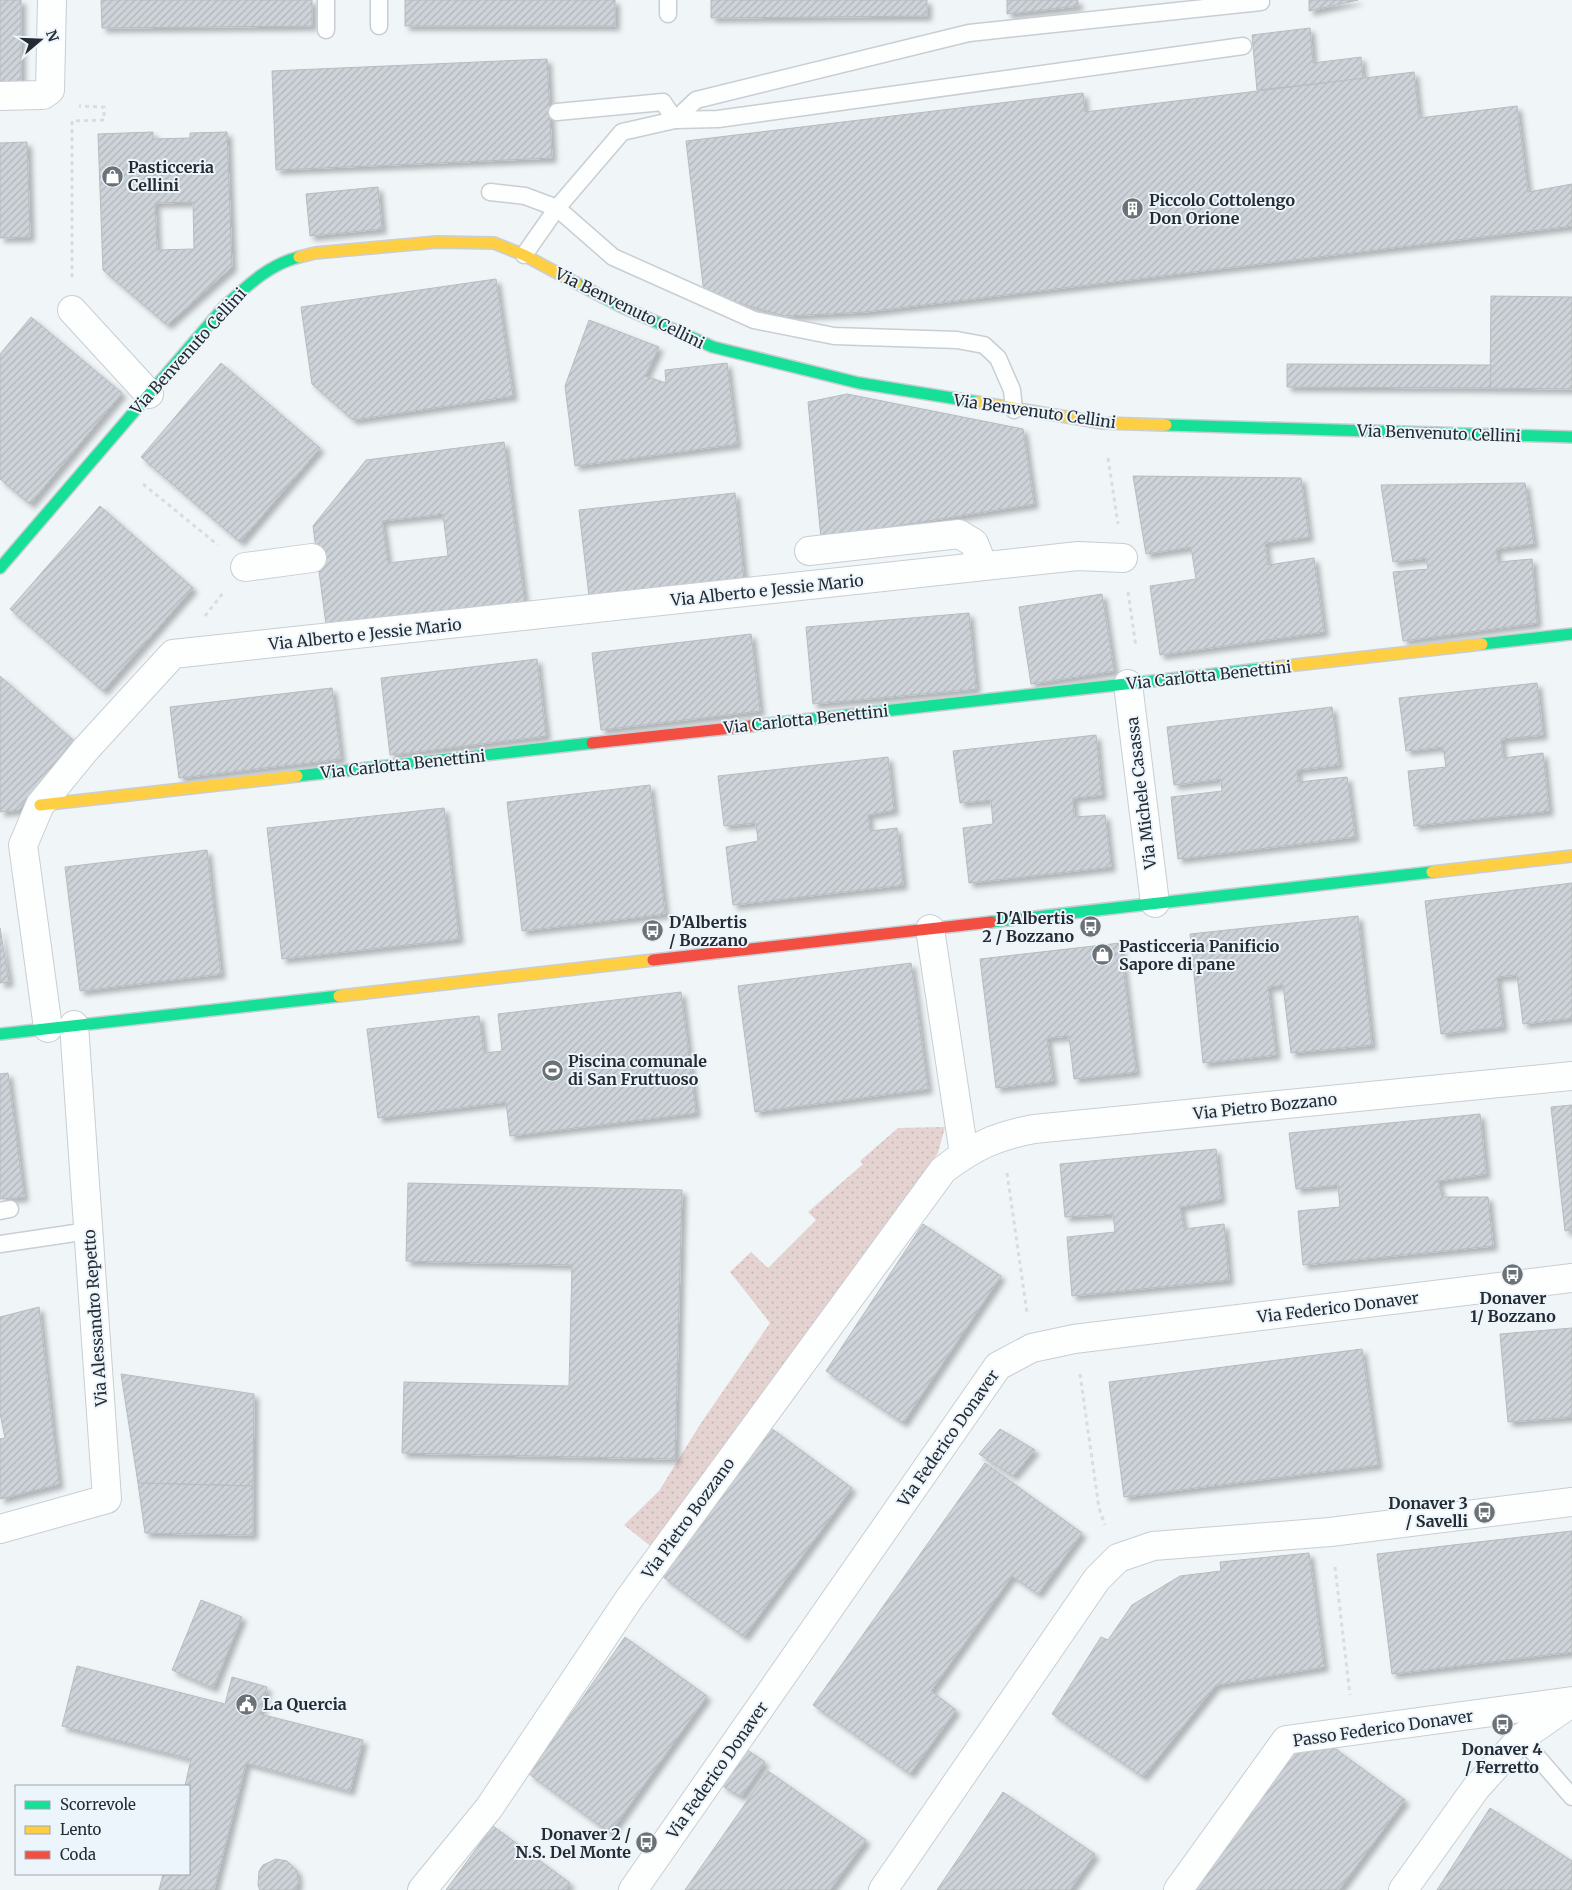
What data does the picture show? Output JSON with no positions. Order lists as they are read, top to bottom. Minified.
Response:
{"streets":{"street":["Via Benvenuto Cellini","Via Alberto e Jessie Mario","Via Carlotta Benettini","Via Michele Casassa","Via Pietro Bozzano","Via Federico Donaver","Via Alessandro Repetto","Passo Federico Donaver"]},"crossings":[["Via Carlotta Benettini","Via Michele Casassa"]],"places":{"shop":["Pasticceria Cellini","Pasticceria Panificio Sapore di pane"],"building":["Piccolo Cottolengo Don Orione"],"bus stop":["D'Albertis 2 / Bozzano","D'Albertis / Bozzano","Donaver 1/ Bozzano","Donaver 3 / Savelli","Donaver 4 / Ferretto","Donaver 2 / N.S. Del Monte"],"sports":["Piscina comunale di San Fruttuoso"],"public building":["La Quercia"]},"legend":["Scorrevole","Lento","Coda"],"north":"right"}
